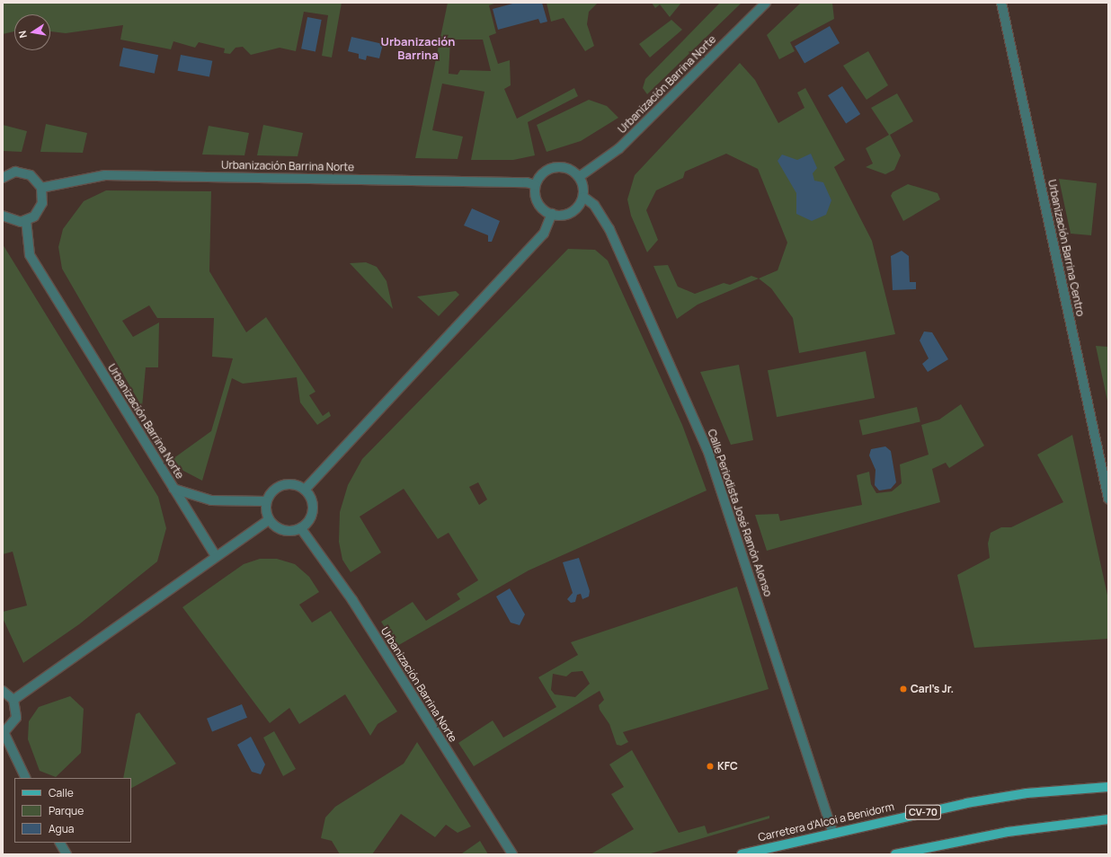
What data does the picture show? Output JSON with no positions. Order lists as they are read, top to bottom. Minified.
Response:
{"streets":{"main road":["CV-70","Carretera d'Alcoi a Benidorm"],"street":["Urbanización Barrina Norte","Urbanización Barrina Centro","Calle Periodista José Ramón Alonso"]},"crossings":[["Urbanización Barrina Norte","Calle Periodista José Ramón Alonso"],["Calle Periodista José Ramón Alonso","Carretera d'Alcoi a Benidorm"]],"districts":["Urbanización Barrina"],"places":["Carl's Jr.","KFC"],"legend":["Calle","Parque","Agua"],"north":"left"}
